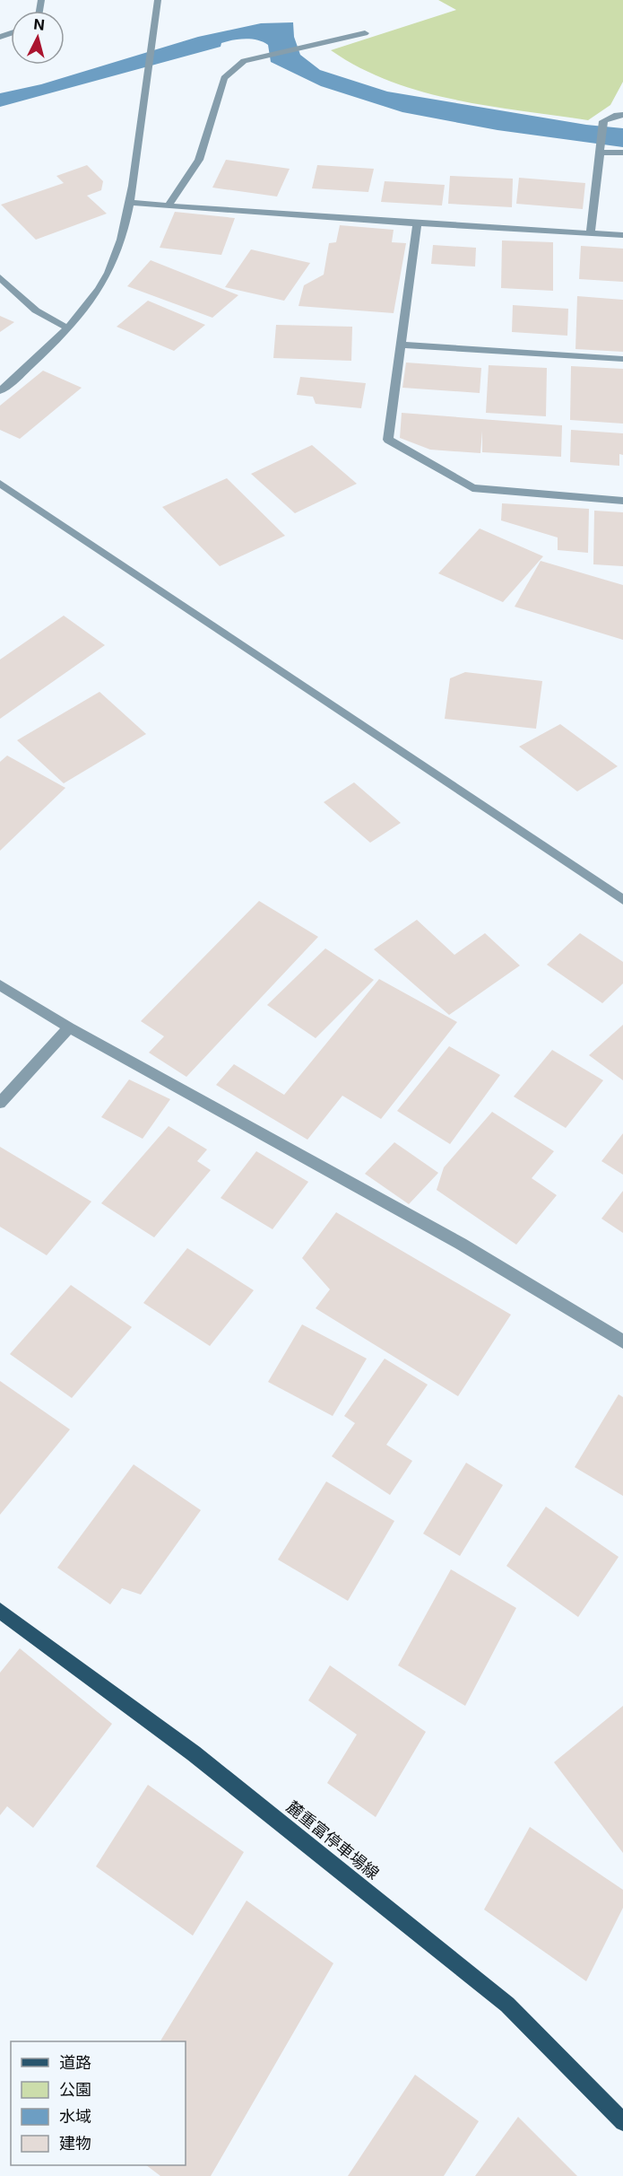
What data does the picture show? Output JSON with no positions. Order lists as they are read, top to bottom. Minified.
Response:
{"streets":{"main road":["麓重富停車場線"]},"legend":["道路","公園","水域","建物"],"north":"top"}
